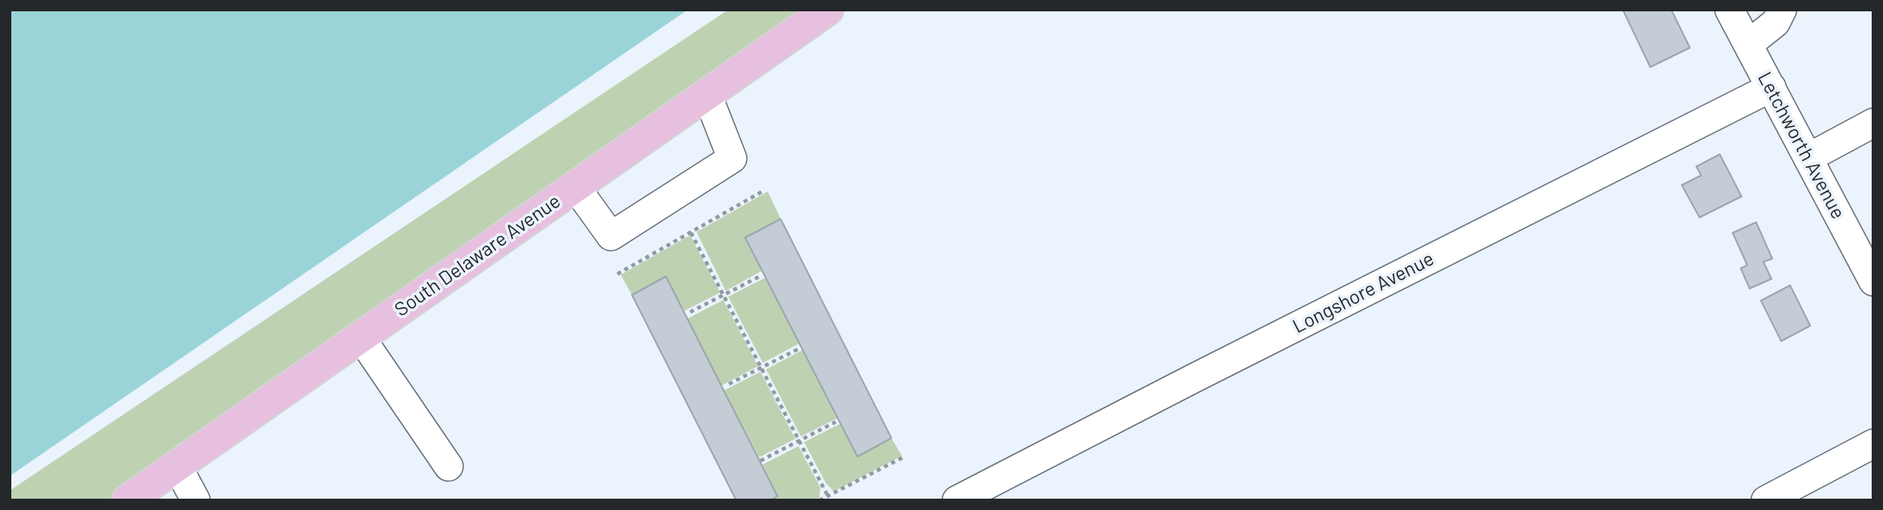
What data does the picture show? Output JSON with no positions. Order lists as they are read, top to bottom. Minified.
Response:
{"streets":{"main road":["South Delaware Avenue"],"street":["Letchworth Avenue","Longshore Avenue"]},"crossings":[["Letchworth Avenue","Longshore Avenue"]]}
